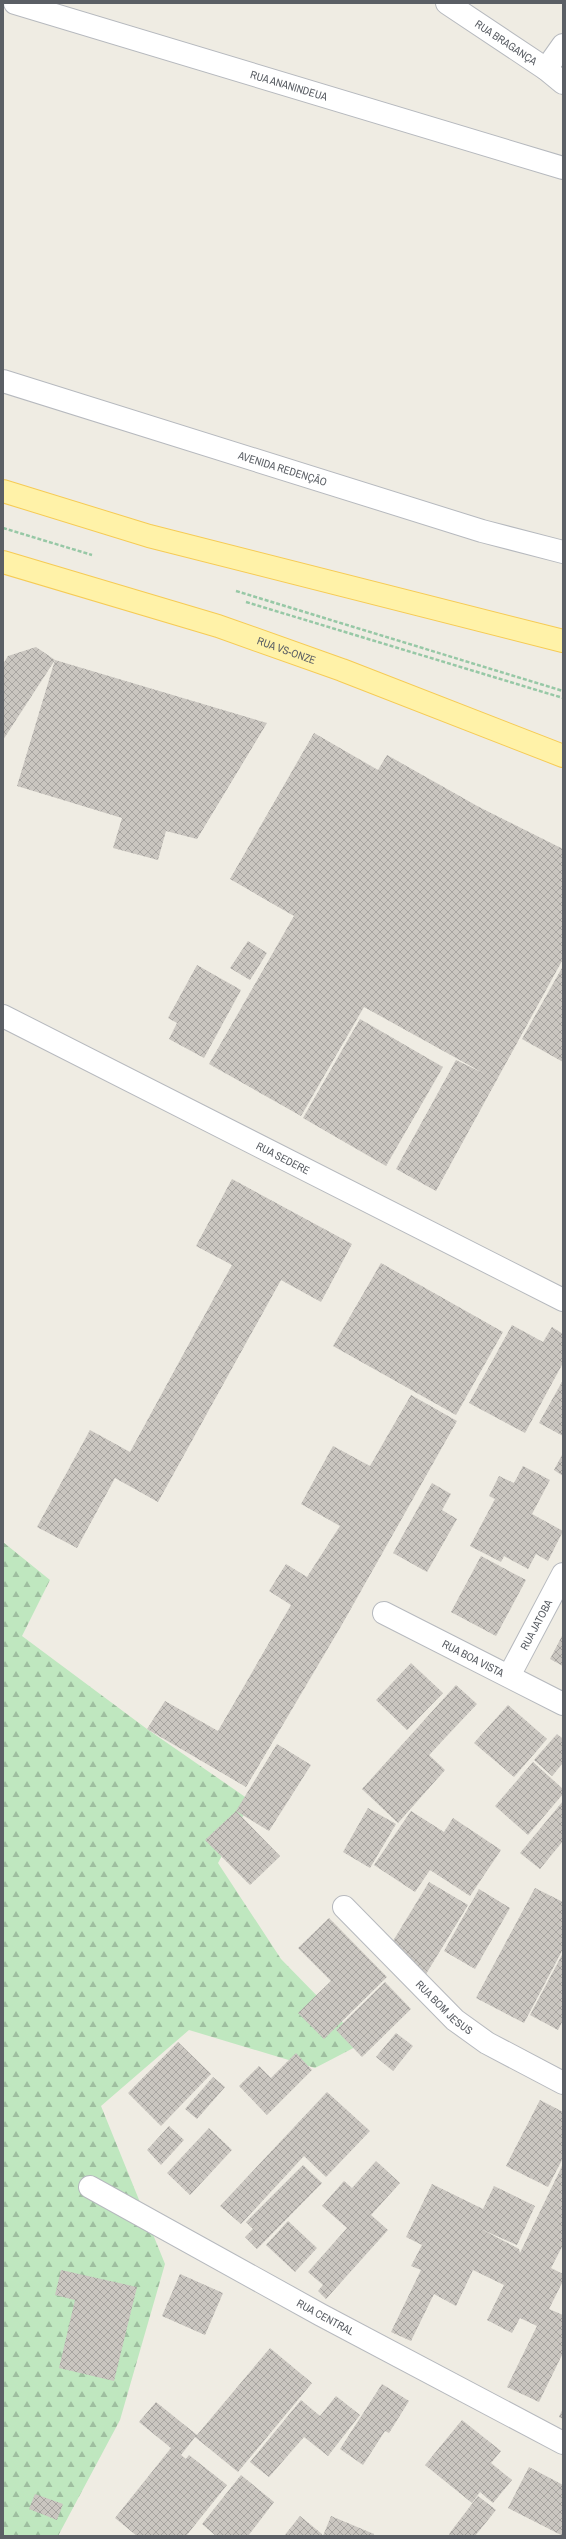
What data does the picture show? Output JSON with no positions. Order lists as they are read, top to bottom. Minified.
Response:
{"streets":{"main road":["RUA VS-ONZE"],"street":["RUA BRAGANÇA","RUA ANANINDEUA","AVENIDA REDENÇÃO","RUA SEDERE","RUA JATOBA","RUA BOA VISTA","RUA BOM JESUS","RUA CENTRAL"]},"crossings":[["RUA JATOBA","RUA BOA VISTA"]]}
